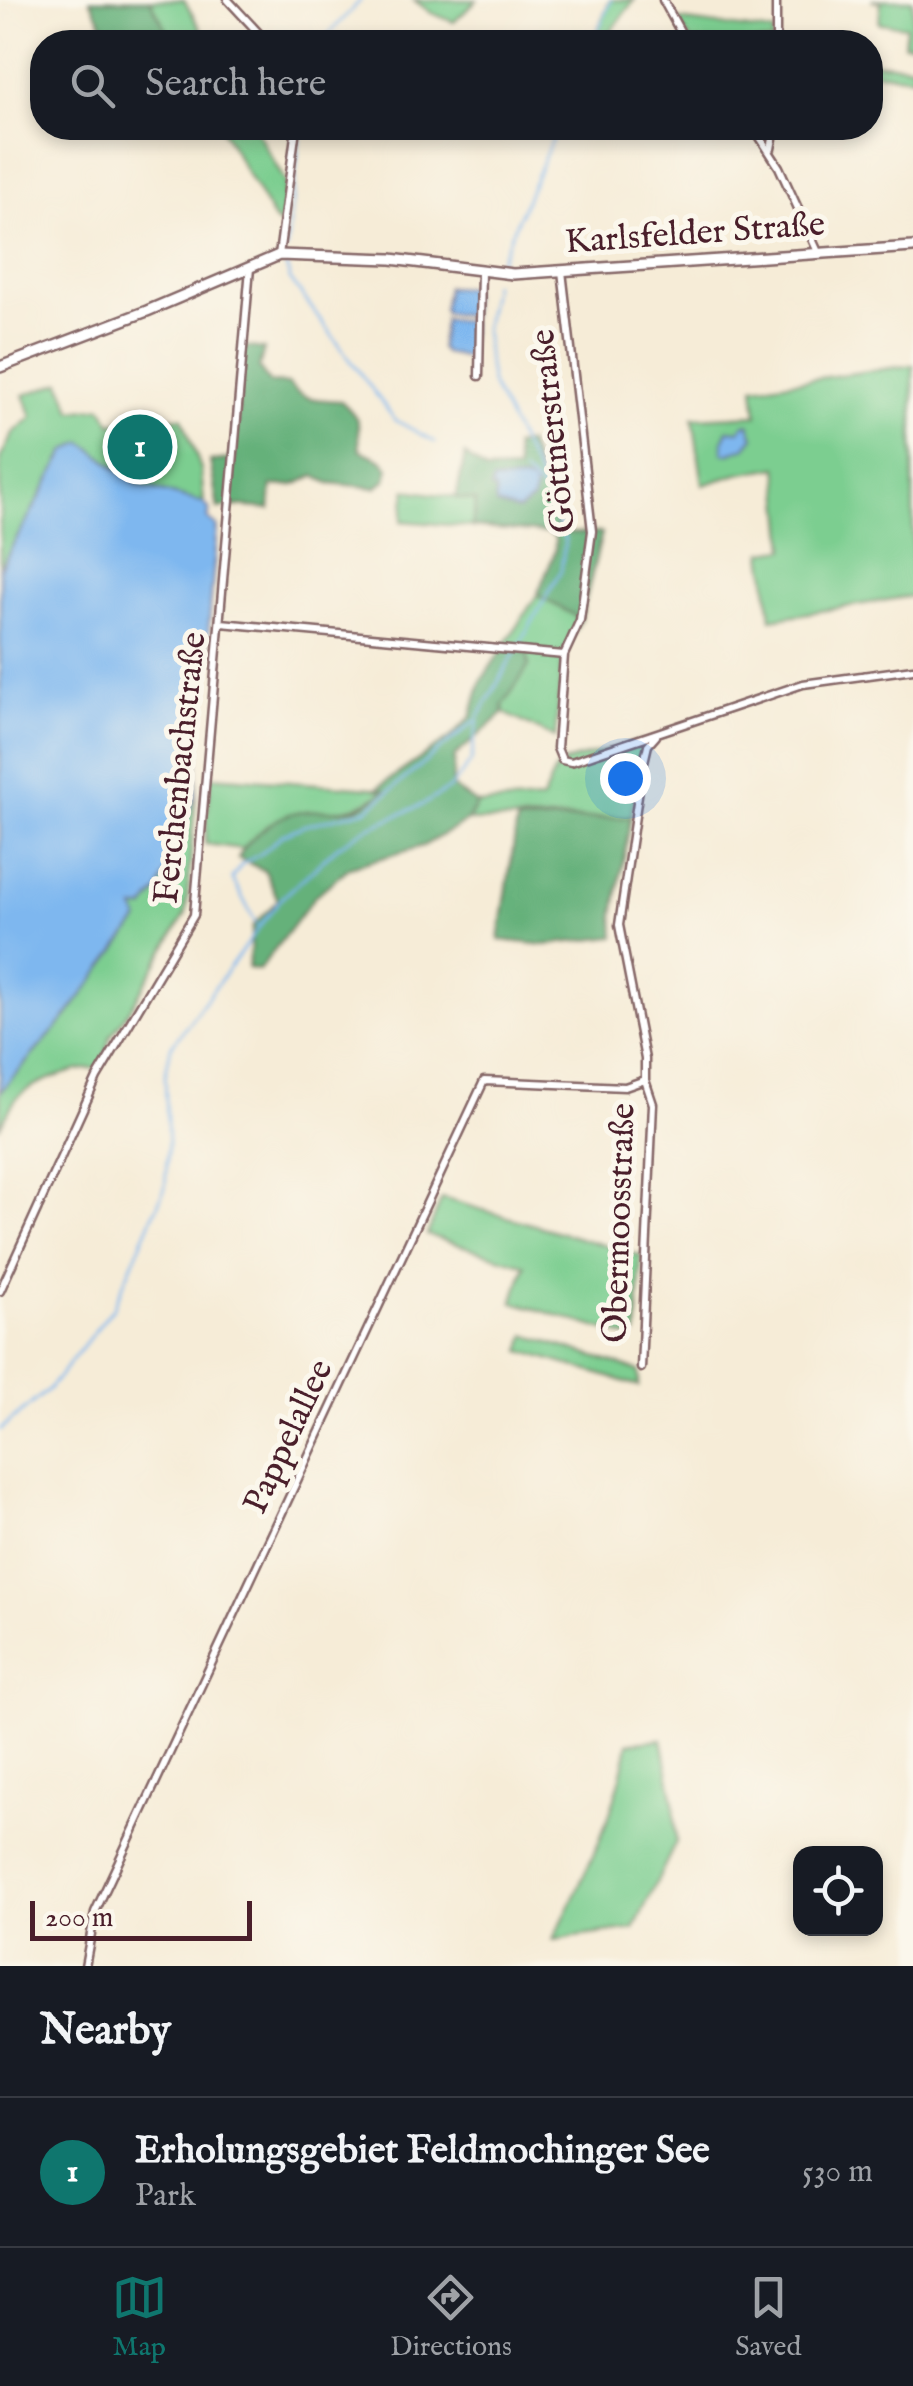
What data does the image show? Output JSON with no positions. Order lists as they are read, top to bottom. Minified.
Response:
{"streets":{"street":["Karlsfelder Straße","Göttnerstraße","Ferchenbachstraße","Obermoosstraße","Pappelallee"]},"crossings":[["Karlsfelder Straße","Göttnerstraße"],["Karlsfelder Straße","Ferchenbachstraße"],["Göttnerstraße","Obermoosstraße"],["Obermoosstraße","Pappelallee"]],"scale_bar":"200 m","page":{"search":"Search here","pins":"1","scale":"200 m","heading":"Nearby","list":[{"mark":"1","name":"Erholungsgebiet Feldmochinger See","note":"Park","value":"530 m"}],"nav":["Map","Directions","Saved"]}}
